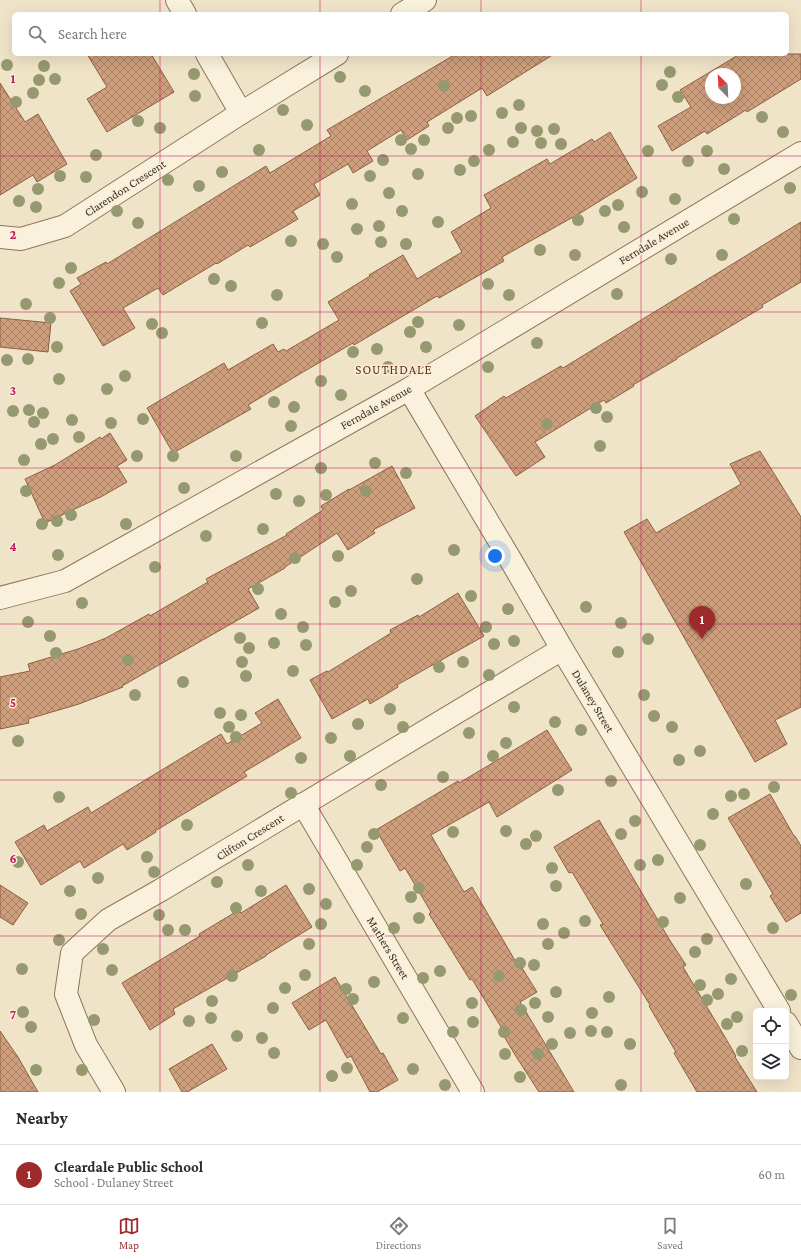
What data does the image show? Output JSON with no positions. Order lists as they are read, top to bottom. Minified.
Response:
{"streets":{"street":["Clarendon Crescent","Ferndale Avenue","Dulaney Street","Clifton Crescent","Mathers Street"]},"crossings":[["Ferndale Avenue","Dulaney Street"],["Dulaney Street","Clifton Crescent"],["Clifton Crescent","Mathers Street"]],"districts":["SOUTHDALE"],"north":"top left","page":{"search":"Search here","pins":"1","heading":"Nearby","list":[{"mark":"1","name":"Cleardale Public School","note":"School · Dulaney Street","value":"60 m"}],"nav":["Map","Directions","Saved"]},"grid":{"rows":["1","2","3","4","5","6","7"]}}
